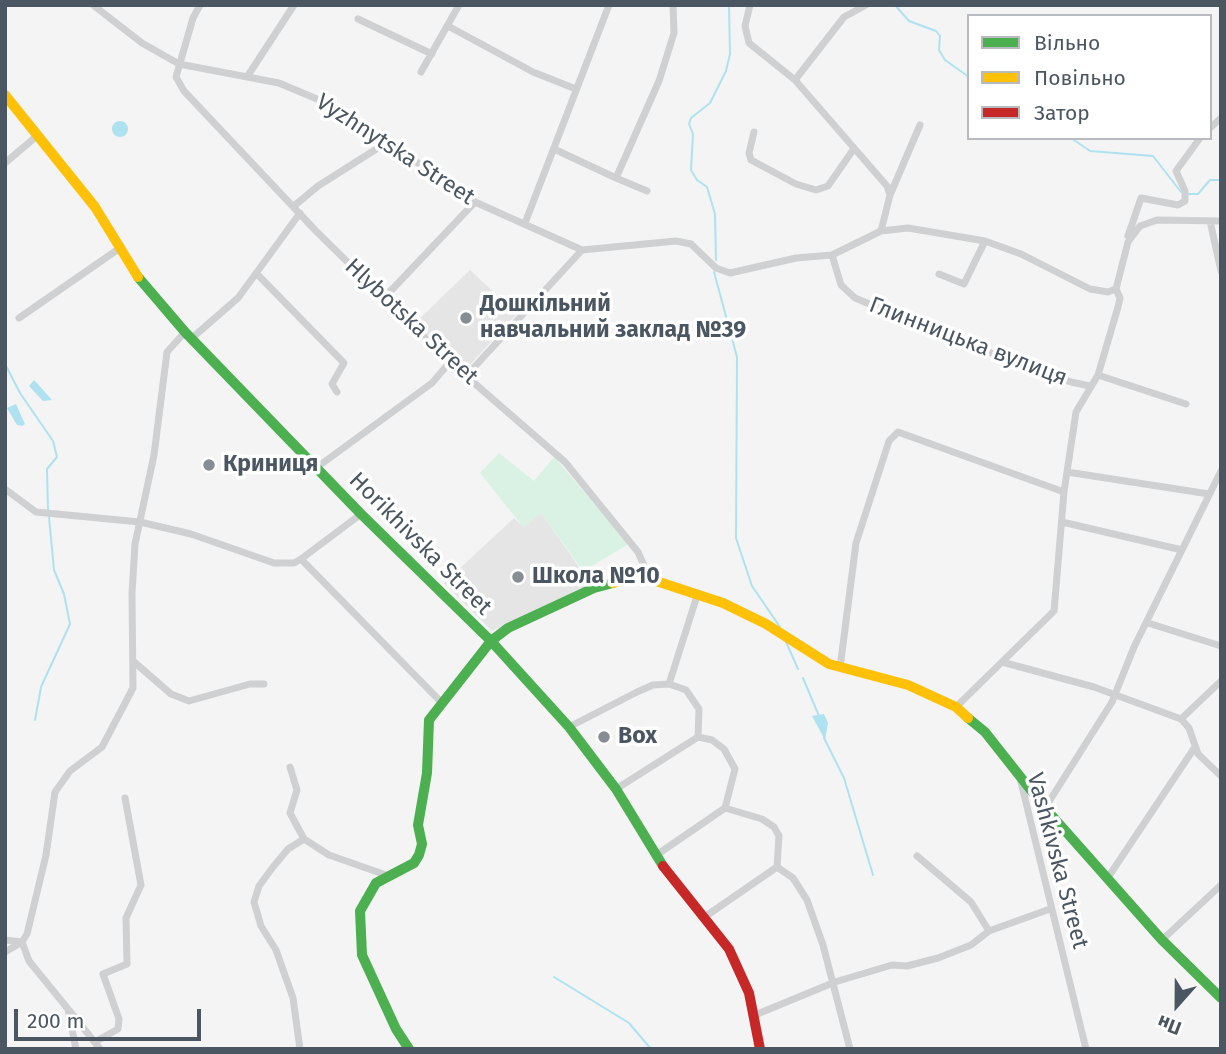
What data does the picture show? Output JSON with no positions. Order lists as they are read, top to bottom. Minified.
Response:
{"streets":{"street":["Vyzhnytska Street","Hlybotska Street","Глинницька вулиця","Horikhivska Street","Vashkivska Street"]},"crossings":[["Vyzhnytska Street","Hlybotska Street"],["Hlybotska Street","Vashkivska Street"],["Horikhivska Street","Vashkivska Street"]],"places":["Дошкільний навчальний заклад №39","Криниця","Школа №10","Box"],"legend":["Вільно","Повільно","Затор"],"scale_bar":"200 m","north":"bottom"}
